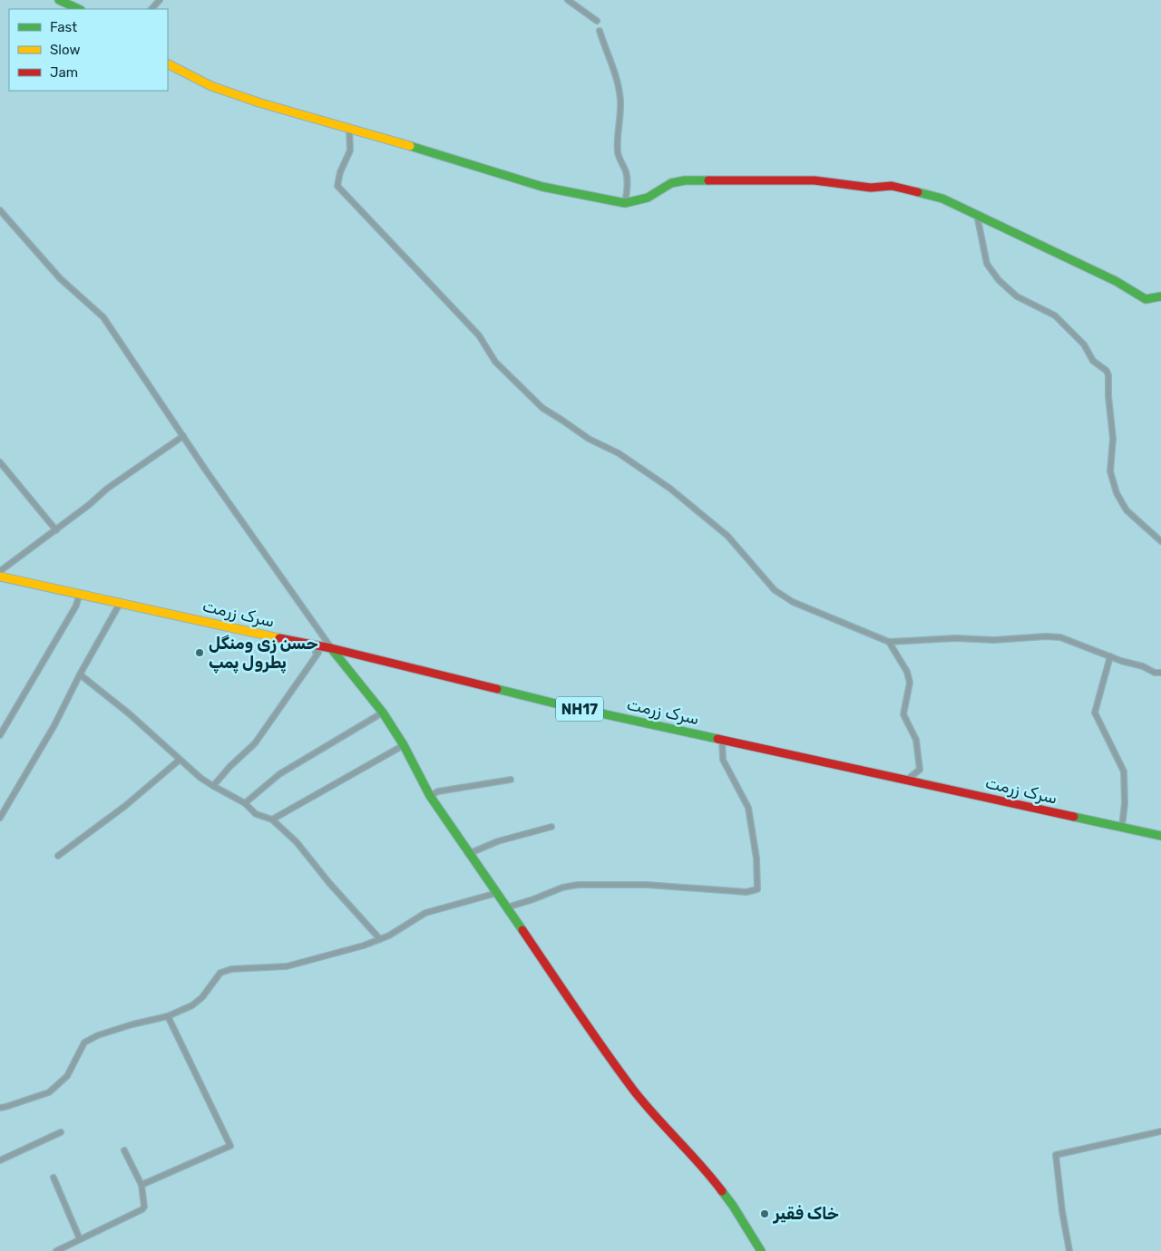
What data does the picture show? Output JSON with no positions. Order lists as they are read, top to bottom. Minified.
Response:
{"streets":{"main road":["سرک زرمت","NH17"]},"places":["حسن زی ومنگل پطرول پمپ","خاک فقیر"],"legend":["Fast","Slow","Jam"]}
